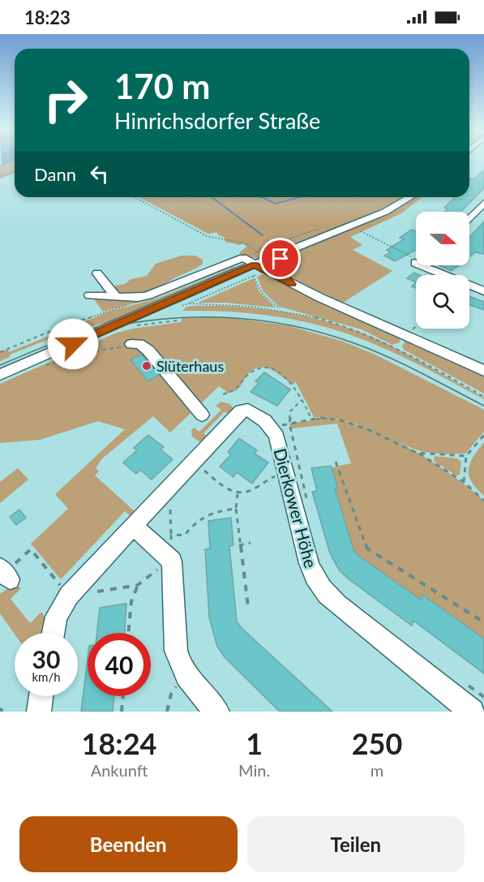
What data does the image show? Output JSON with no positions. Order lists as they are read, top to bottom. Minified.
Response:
{"streets":{"street":["Dierkower Höhe"]},"places":["Slüterhaus"],"north":"right","page":{"status":"18:23","turn":["170 m","Hinrichsdorfer Straße"],"then":"Dann","speed":"30 km/h","limit":"40","eta":["18:24","Ankunft","1","Min.","250","m"],"buttons":["Beenden","Teilen"]}}
